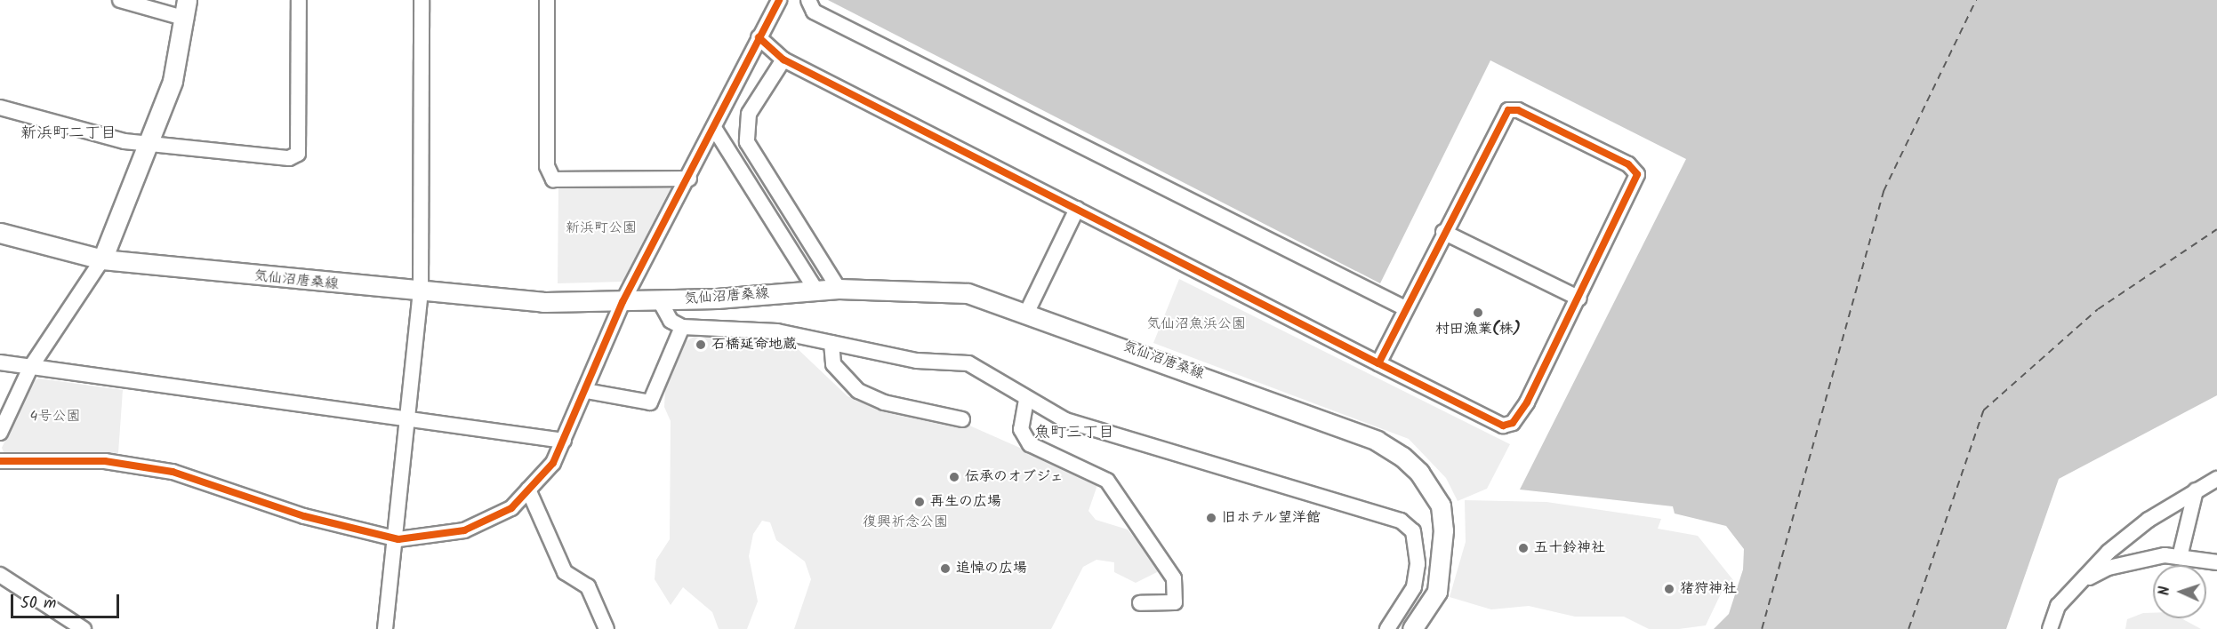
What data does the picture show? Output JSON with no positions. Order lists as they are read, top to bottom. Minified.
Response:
{"streets":{"main road":["気仙沼唐桑線"]},"districts":["新浜町二丁目","魚町三丁目"],"parks":["新浜町公園","気仙沼魚浜公園","4号公園","復興祈念公園"],"places":["村田漁業(株)","石橋延命地蔵","伝承のオブジェ","再生の広場","旧ホテル望洋館","五十鈴神社","追悼の広場","猪狩神社"],"scale_bar":"50 m","north":"left"}
